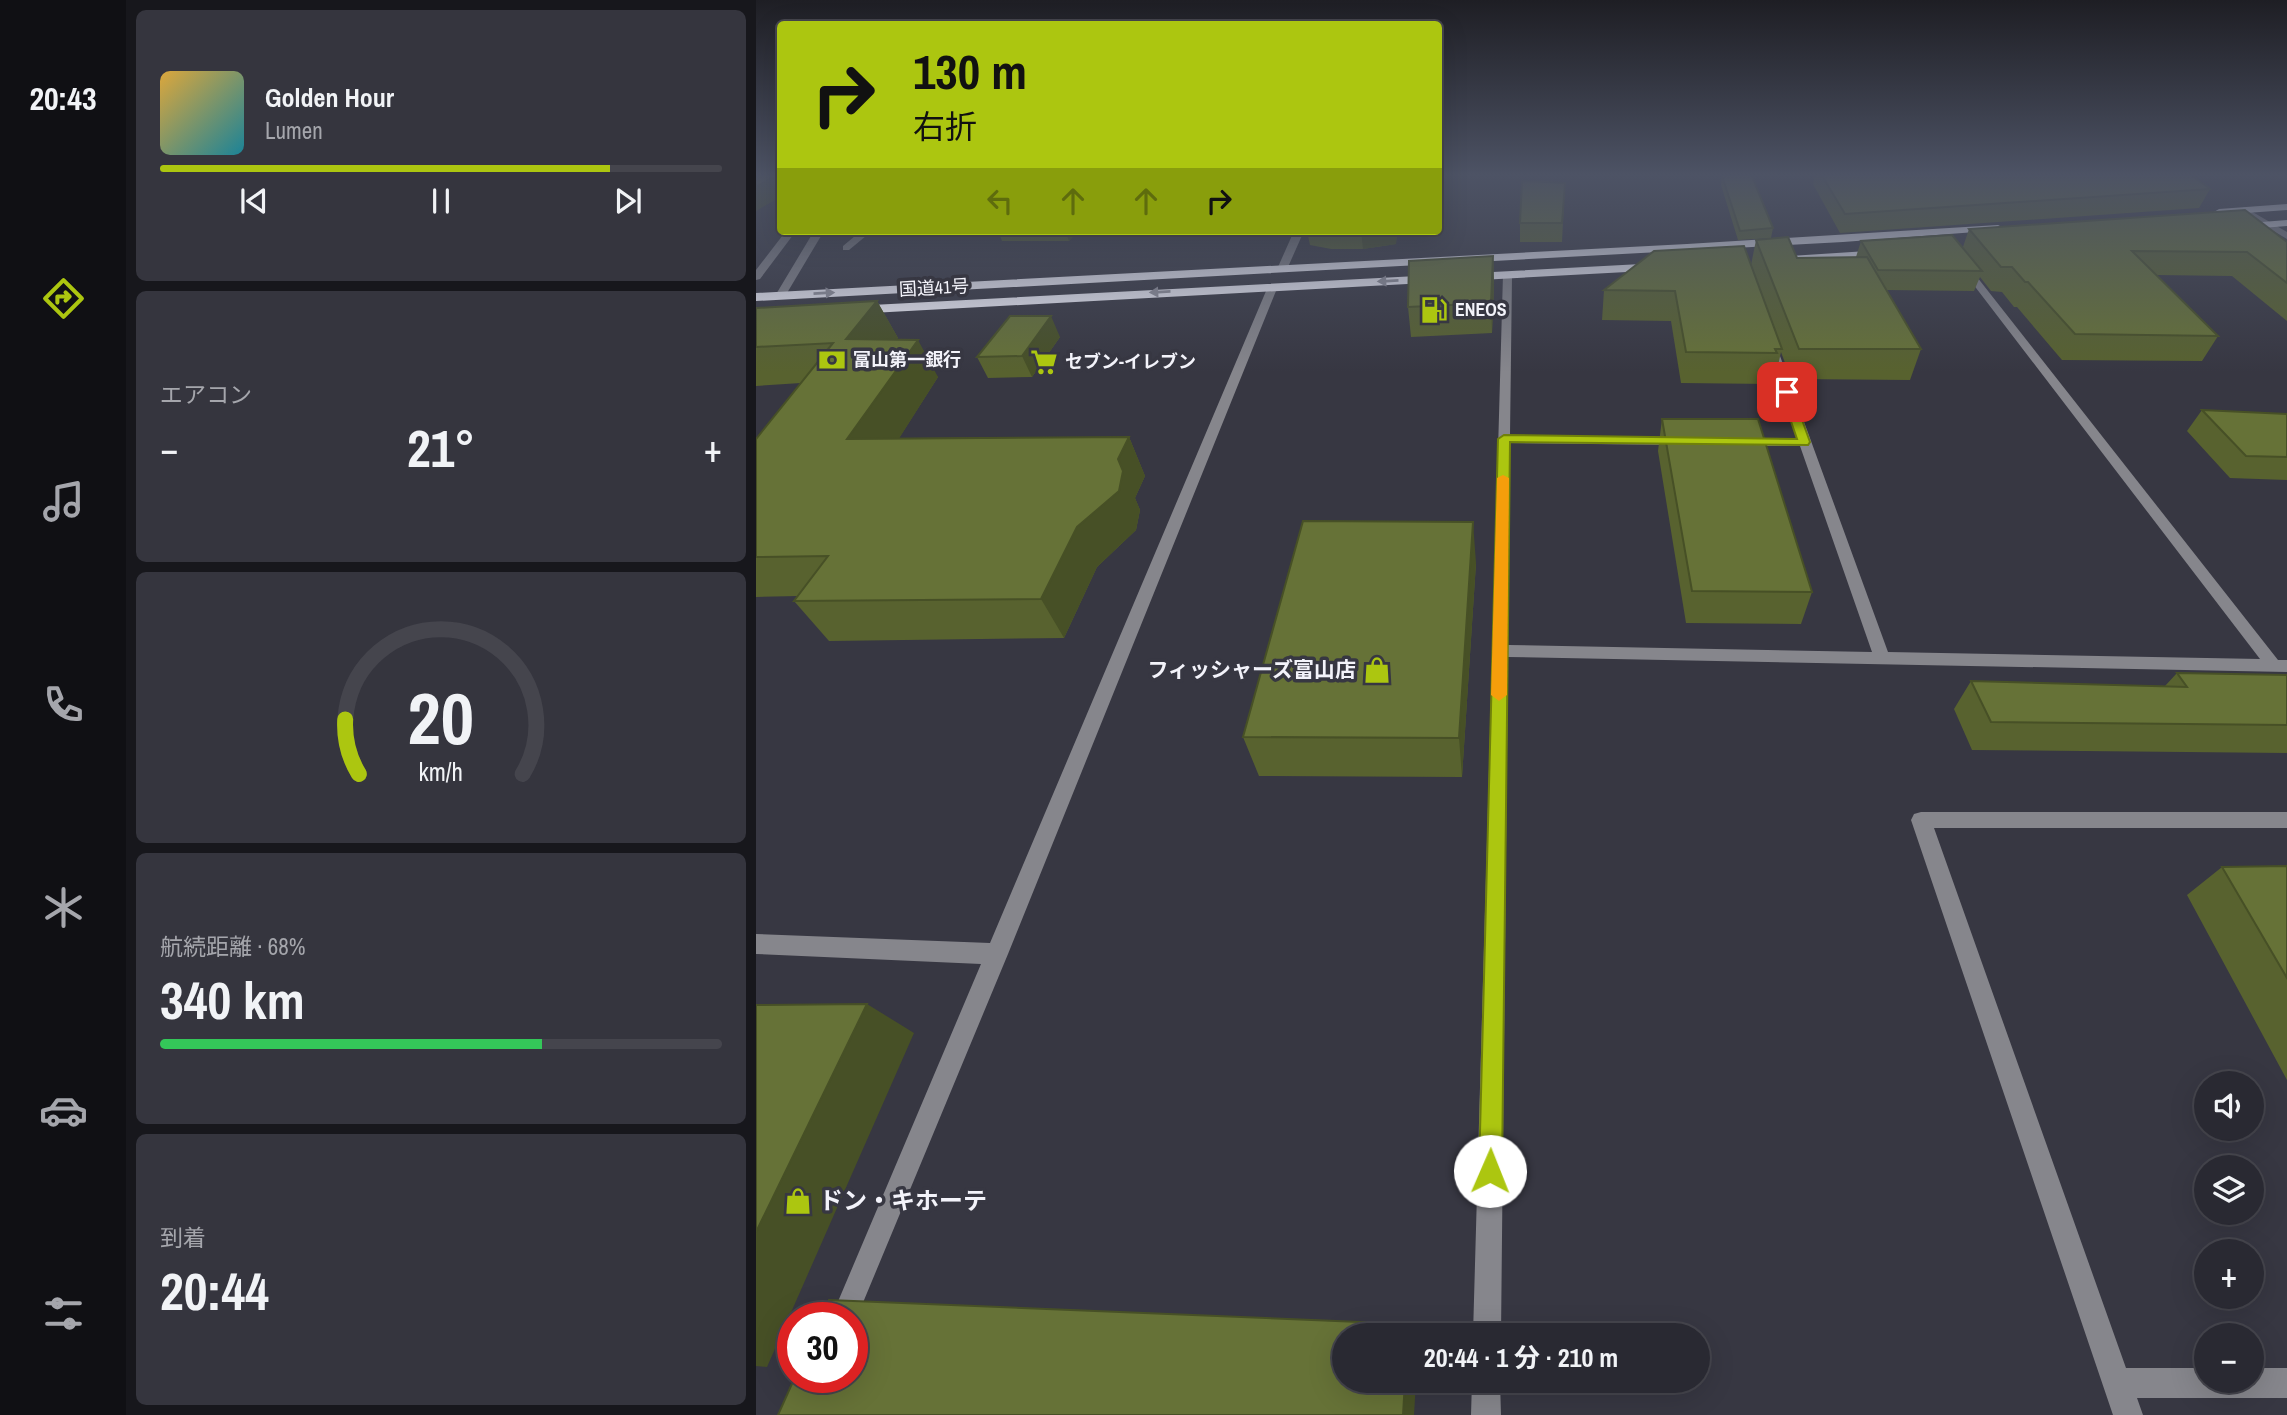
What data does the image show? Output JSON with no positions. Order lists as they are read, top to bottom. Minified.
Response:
{"streets":{"highway":["国道41号"]},"places":{"fuel station":["ENEOS"],"bank":["富山第一銀行"],"supermarket":["セブン-イレブン"],"shop":["フィッシャーズ富山店","ドン・キホーテ"]},"page":{"tabs":"20:43","turn":["130 m","右折"],"song":["Golden Hour","Lumen"],"tile":["エアコン",["航続距離 · 68%","340 km"],["到着","20:44"]],"heat":["−","21°","+"],"map_buttons":["+","−"],"limit":"30","trip":"20:44 · 1 分 · 210 m","gauge":["20","km/h"]}}
